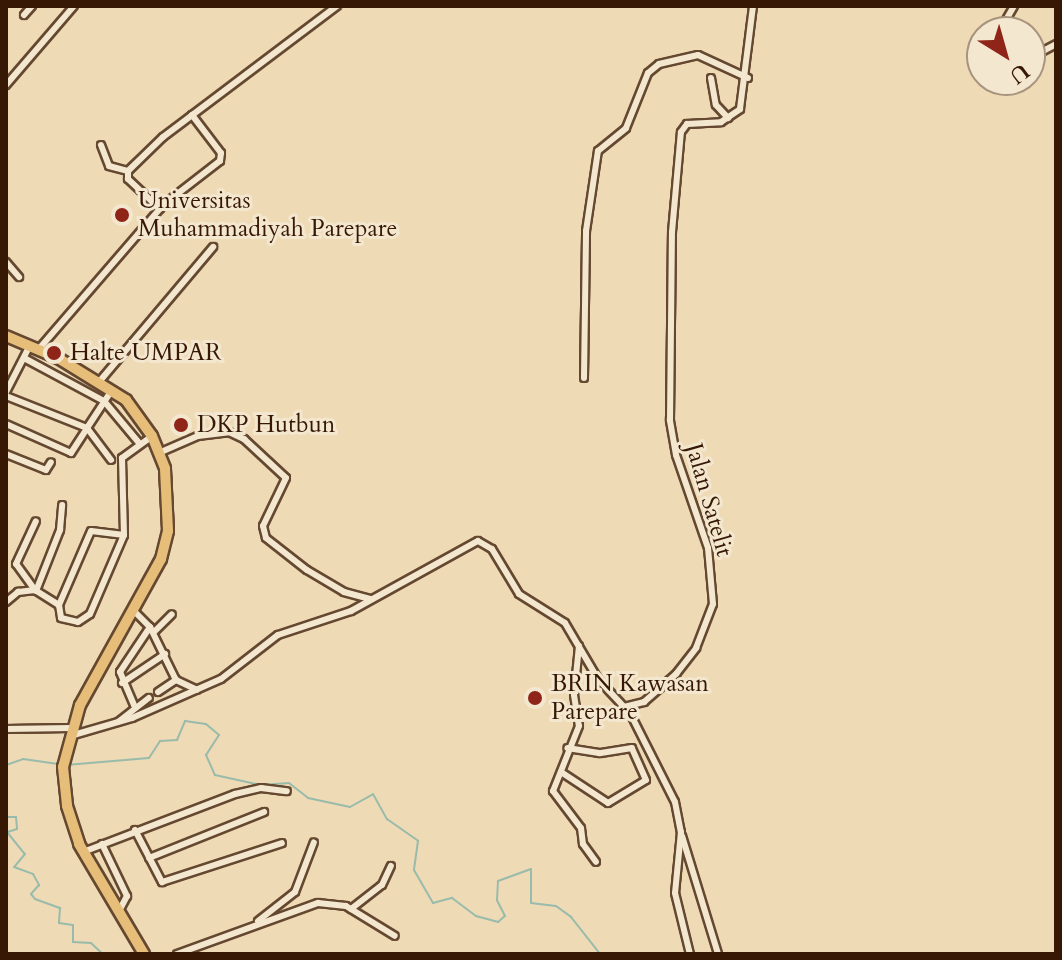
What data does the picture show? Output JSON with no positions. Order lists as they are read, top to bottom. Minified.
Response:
{"streets":{"street":["Jalan Satelit"]},"places":["Universitas Muhammadiyah Parepare","Halte UMPAR","DKP Hutbun","BRIN Kawasan Parepare"],"north":"bottom right"}
